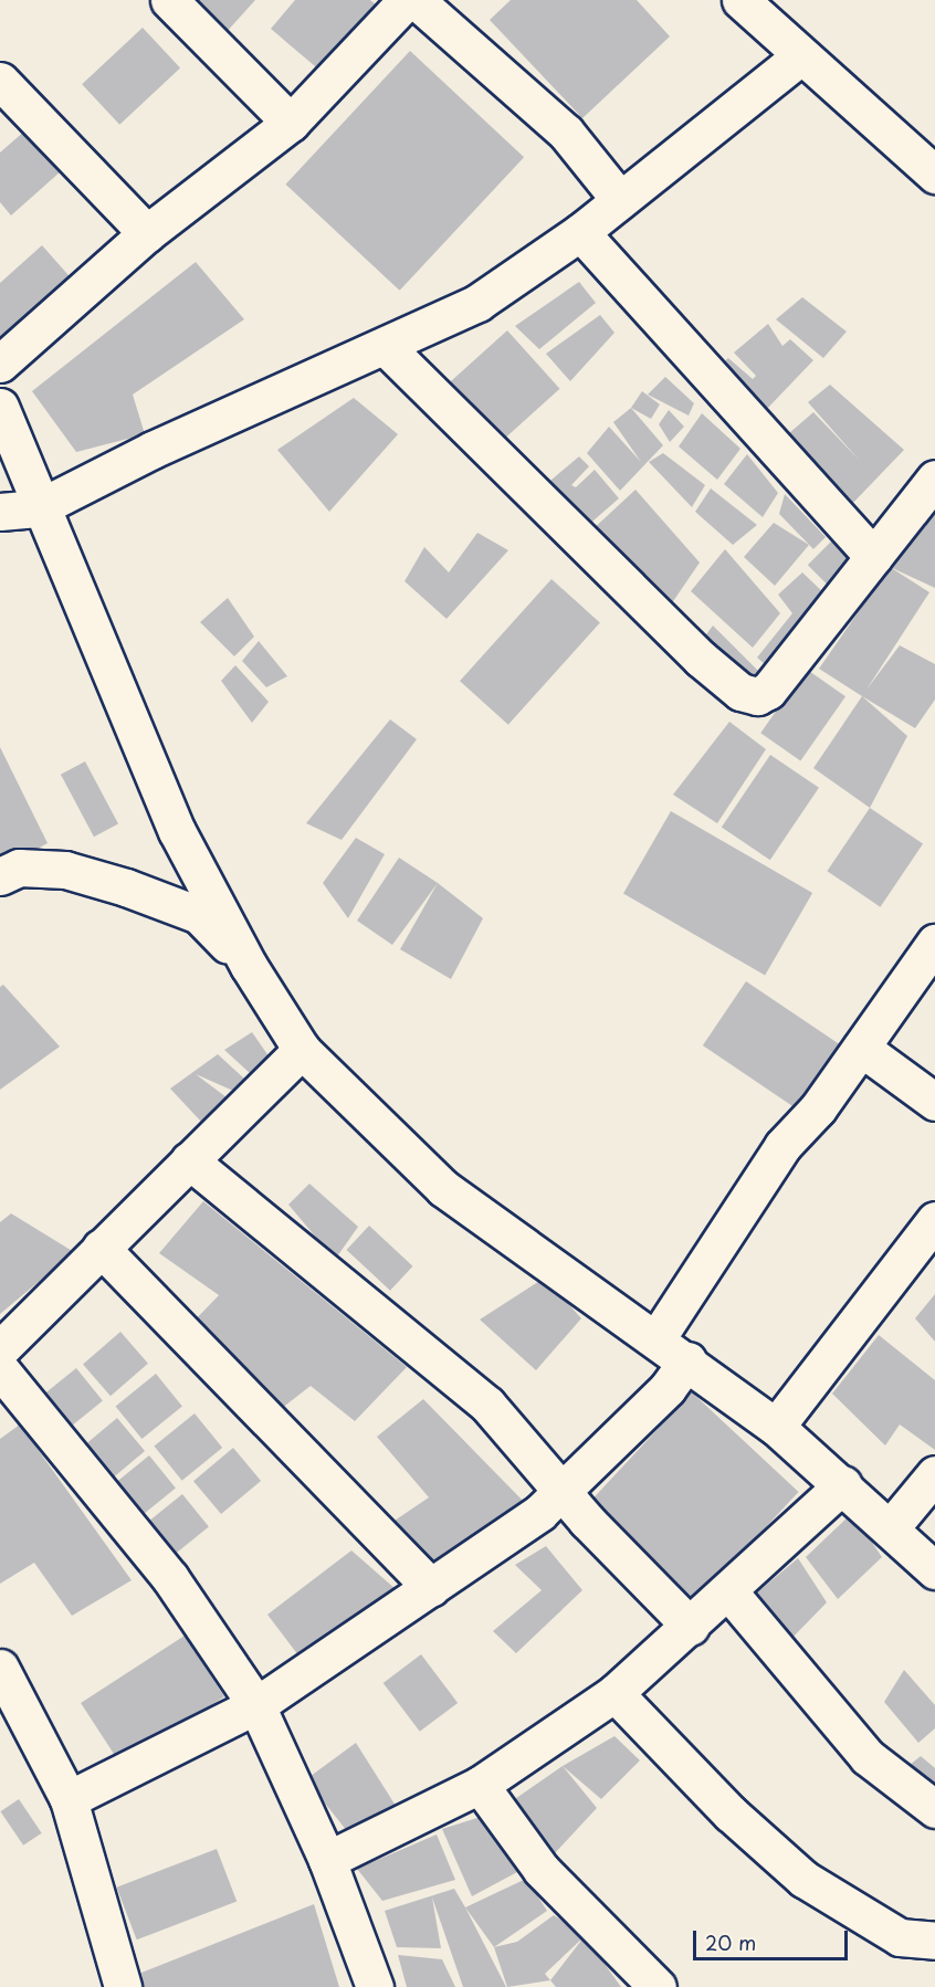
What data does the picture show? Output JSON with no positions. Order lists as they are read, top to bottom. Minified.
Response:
{"scale_bar":"20 m"}
